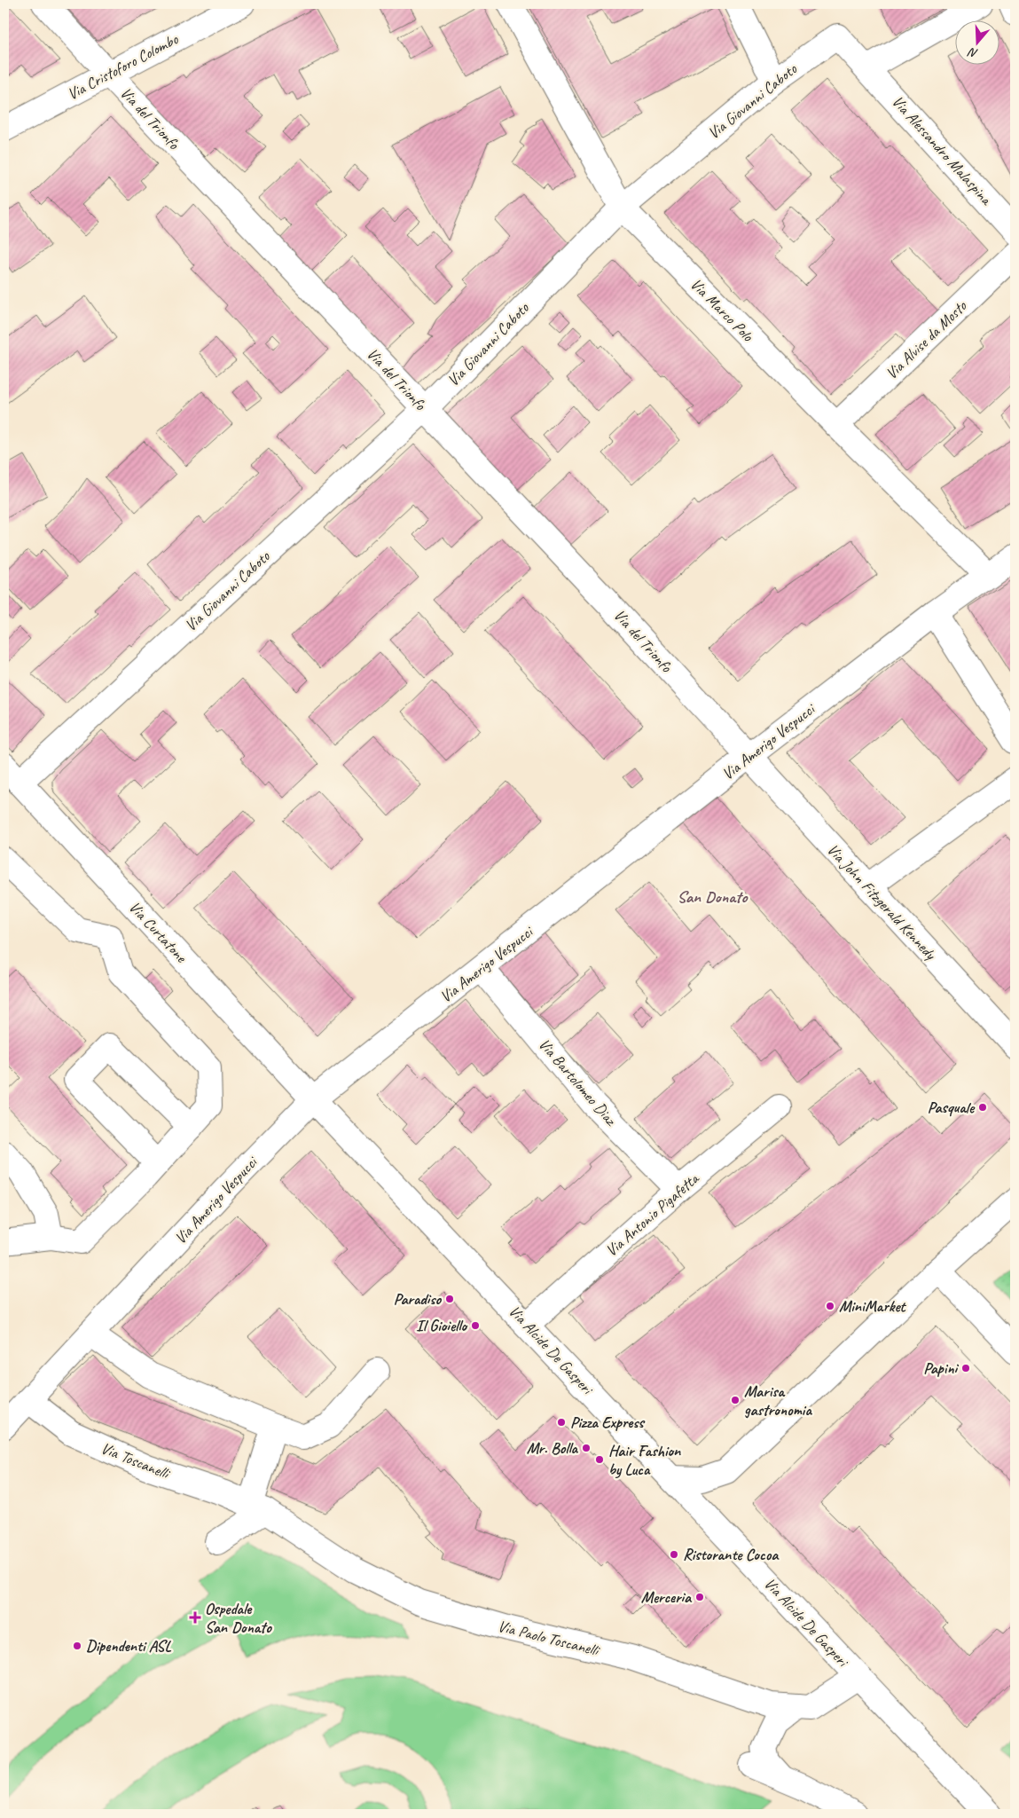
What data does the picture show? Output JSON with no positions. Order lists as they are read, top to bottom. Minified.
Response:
{"streets":{"street":["Via Cristoforo Colombo","Via Giovanni Caboto","Via del Trionfo","Via Alessandro Malaspina","Via Marco Polo","Via Alvise da Mosto","Via Amerigo Vespucci","Via John Fitzgerald Kennedy","Via Curtatone","Via Bartolomeo Diaz","Via Antonio Pigafetta","Via Alcide De Gasperi","Via Toscanelli","Via Paolo Toscanelli"]},"crossings":[["Via Cristoforo Colombo","Via del Trionfo"],["Via Giovanni Caboto","Via del Trionfo"],["Via Giovanni Caboto","Via Alessandro Malaspina"],["Via Giovanni Caboto","Via Marco Polo"],["Via Giovanni Caboto","Via Curtatone"],["Via del Trionfo","Via Amerigo Vespucci"],["Via del Trionfo","Via John Fitzgerald Kennedy"],["Via Marco Polo","Via Alvise da Mosto"],["Via Marco Polo","Via Amerigo Vespucci"],["Via Amerigo Vespucci","Via John Fitzgerald Kennedy"],["Via Amerigo Vespucci","Via Curtatone"],["Via Amerigo Vespucci","Via Bartolomeo Diaz"],["Via Amerigo Vespucci","Via Alcide De Gasperi"],["Via Amerigo Vespucci","Via Toscanelli"],["Via Curtatone","Via Alcide De Gasperi"],["Via Bartolomeo Diaz","Via Antonio Pigafetta"],["Via Antonio Pigafetta","Via Alcide De Gasperi"],["Via Alcide De Gasperi","Via Paolo Toscanelli"],["Via Toscanelli","Via Paolo Toscanelli"]],"districts":["San Donato"],"places":{"other":["Pasquale","Paradiso","MiniMarket","Il Gioiello","Papini","Marisa gastronomia","Pizza Express","Mr. Bolla","Hair Fashion by Luca","Ristorante Cocoa","Merceria","Dipendenti ASL"],"health":["Ospedale San Donato"]},"north":"bottom"}
